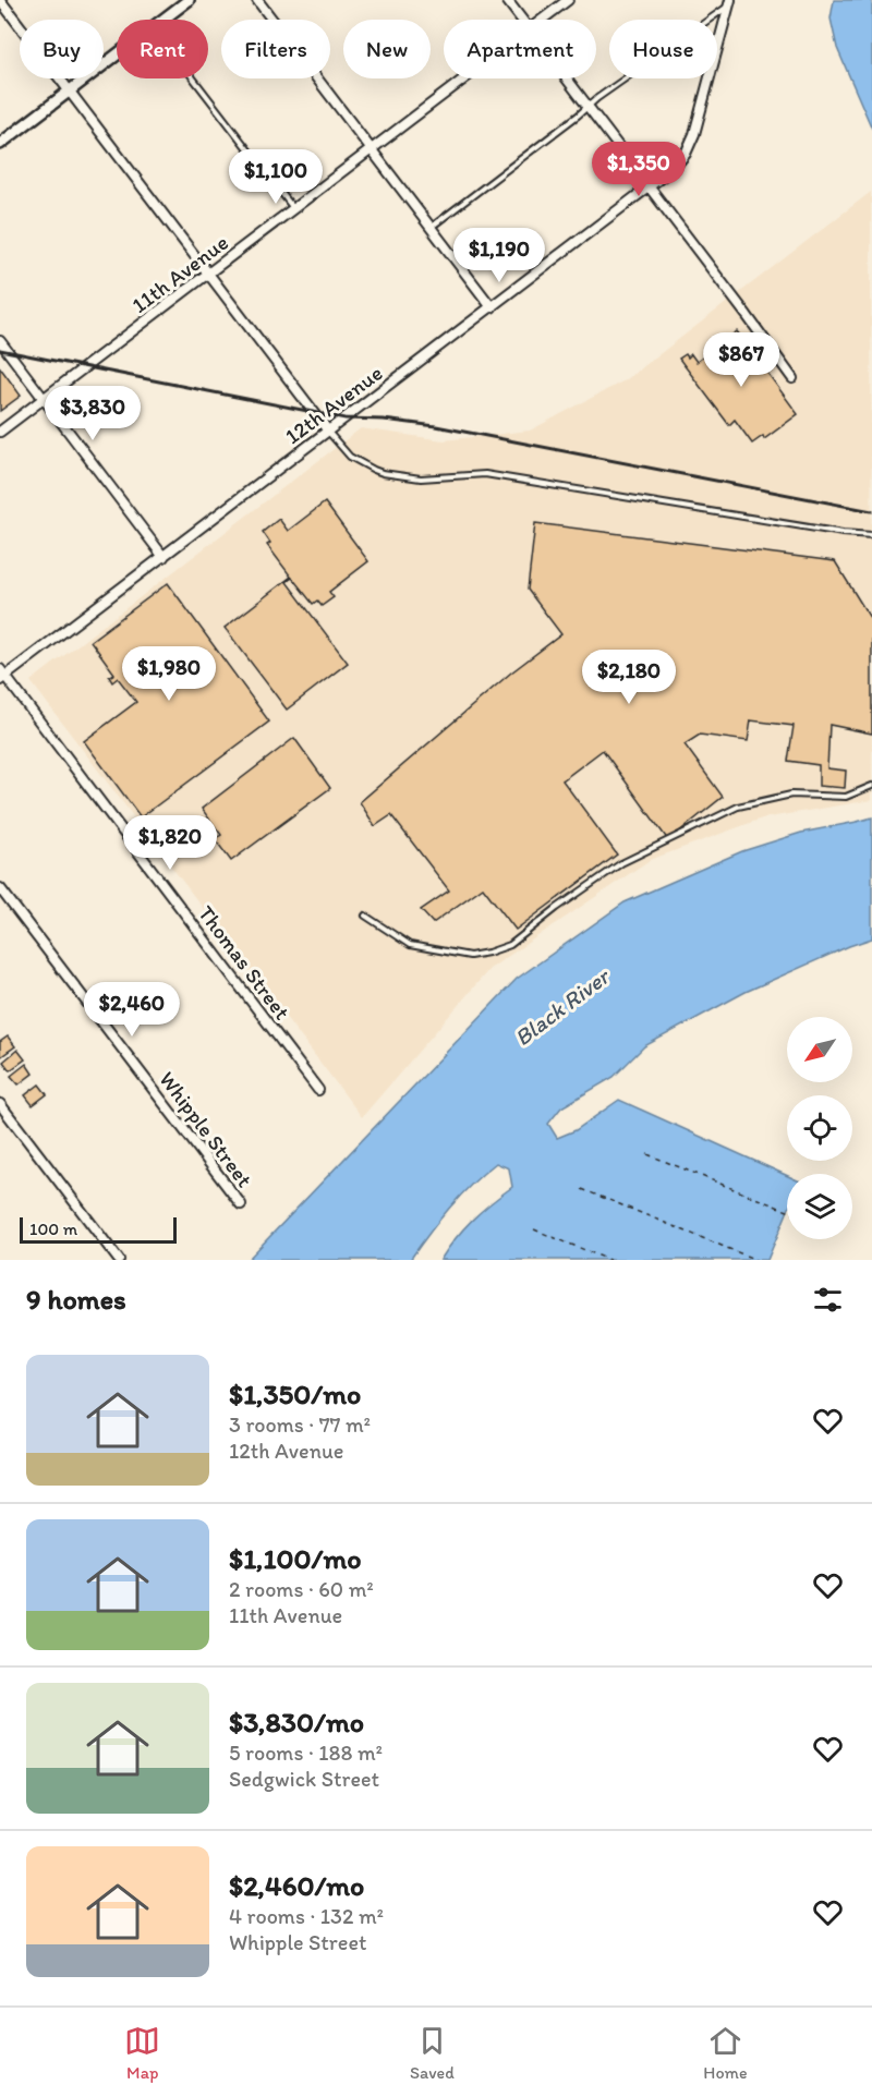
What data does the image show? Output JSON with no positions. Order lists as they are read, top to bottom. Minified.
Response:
{"streets":{"street":["11th Avenue","12th Avenue","Thomas Street","Whipple Street"]},"crossings":[["12th Avenue","Thomas Street"]],"water":["Black River"],"scale_bar":"100 m","north":"bottom left","page":{"chip":["Buy","Rent","Filters","New","Apartment","House"],"price":["$1,350","$1,100","$1,190","$867","$3,830","$1,980","$2,180","$1,820","$2,460"],"scale":"100 m","heading":"9 homes","list":[{"name":"$1,350/mo","note":"3 rooms · 77 m² · 12th Avenue"},{"name":"$1,100/mo","note":"2 rooms · 60 m² · 11th Avenue"},{"name":"$3,830/mo","note":"5 rooms · 188 m² · Sedgwick Street"},{"name":"$2,460/mo","note":"4 rooms · 132 m² · Whipple Street"}],"tabs":["Map","Saved","Home"]}}
